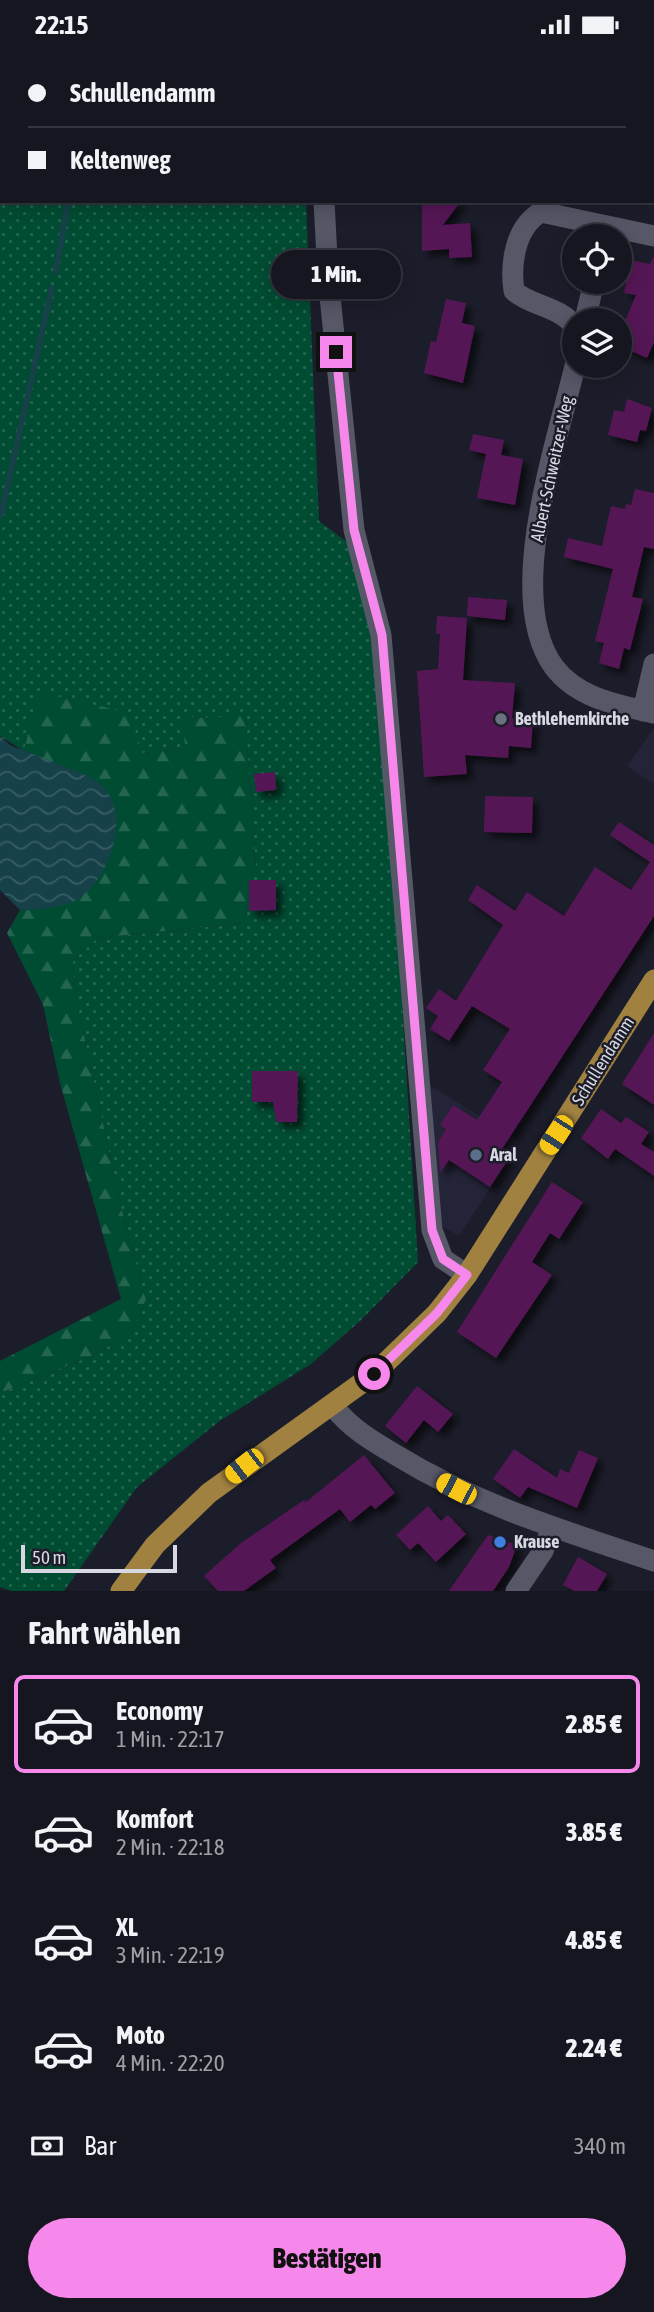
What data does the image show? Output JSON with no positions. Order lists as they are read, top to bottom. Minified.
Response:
{"streets":{"main road":["Schullendamm"],"street":["Albert-Schweitzer-Weg"]},"places":["Bethlehemkirche","Aral","Krause"],"scale_bar":"50 m","page":{"status":"22:15","banner":["Schullendamm","Keltenweg"],"bubble":"1 Min.","scale":"50 m","heading":"Fahrt wählen","list":[{"name":"Economy","note":"1 Min. · 22:17","value":"2.85 €"},{"name":"Komfort","note":"2 Min. · 22:18","value":"3.85 €"},{"name":"XL","note":"3 Min. · 22:19","value":"4.85 €"},{"name":"Moto","note":"4 Min. · 22:20","value":"2.24 €"}],"pay":["Bar","340 m"],"buttons":"Bestätigen"}}
